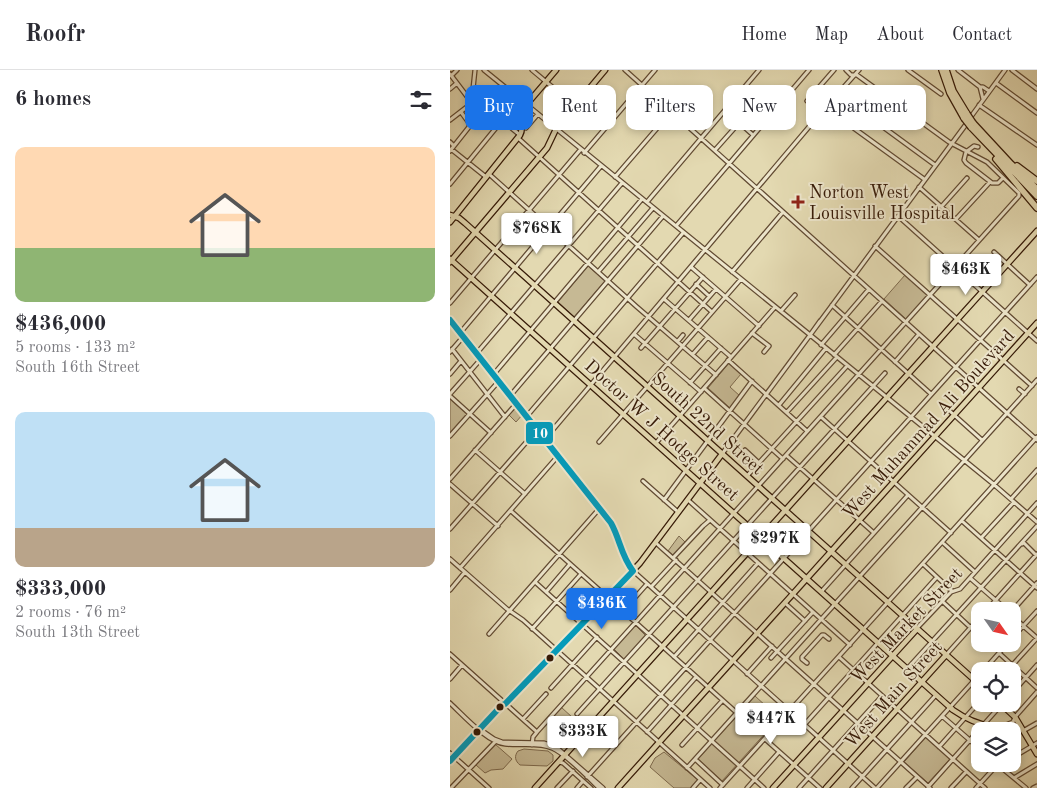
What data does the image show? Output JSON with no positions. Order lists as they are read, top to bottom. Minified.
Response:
{"streets":{"main road":["South 22nd Street","West Muhammad Ali Boulevard","Doctor W J Hodge Street","West Market Street","West Main Street"]},"crossings":[["South 22nd Street","West Muhammad Ali Boulevard"],["South 22nd Street","West Market Street"],["South 22nd Street","West Main Street"],["West Muhammad Ali Boulevard","Doctor W J Hodge Street"],["Doctor W J Hodge Street","West Market Street"],["Doctor W J Hodge Street","West Main Street"]],"places":{"health":["Norton West Louisville Hospital"]},"lines":["transit line 10"],"north":"bottom right","page":{"header":"Roofr","nav":["Home","Map","About","Contact"],"heading":"6 homes","chip":["Buy","Rent","Filters","New","Apartment"],"list":[{"name":"$436,000","note":"5 rooms · 133 m² · South 16th Street"},{"name":"$333,000","note":"2 rooms · 76 m² · South 13th Street"}],"price":["$768K","$463K","$297K","$436K","$447K","$333K"]}}
